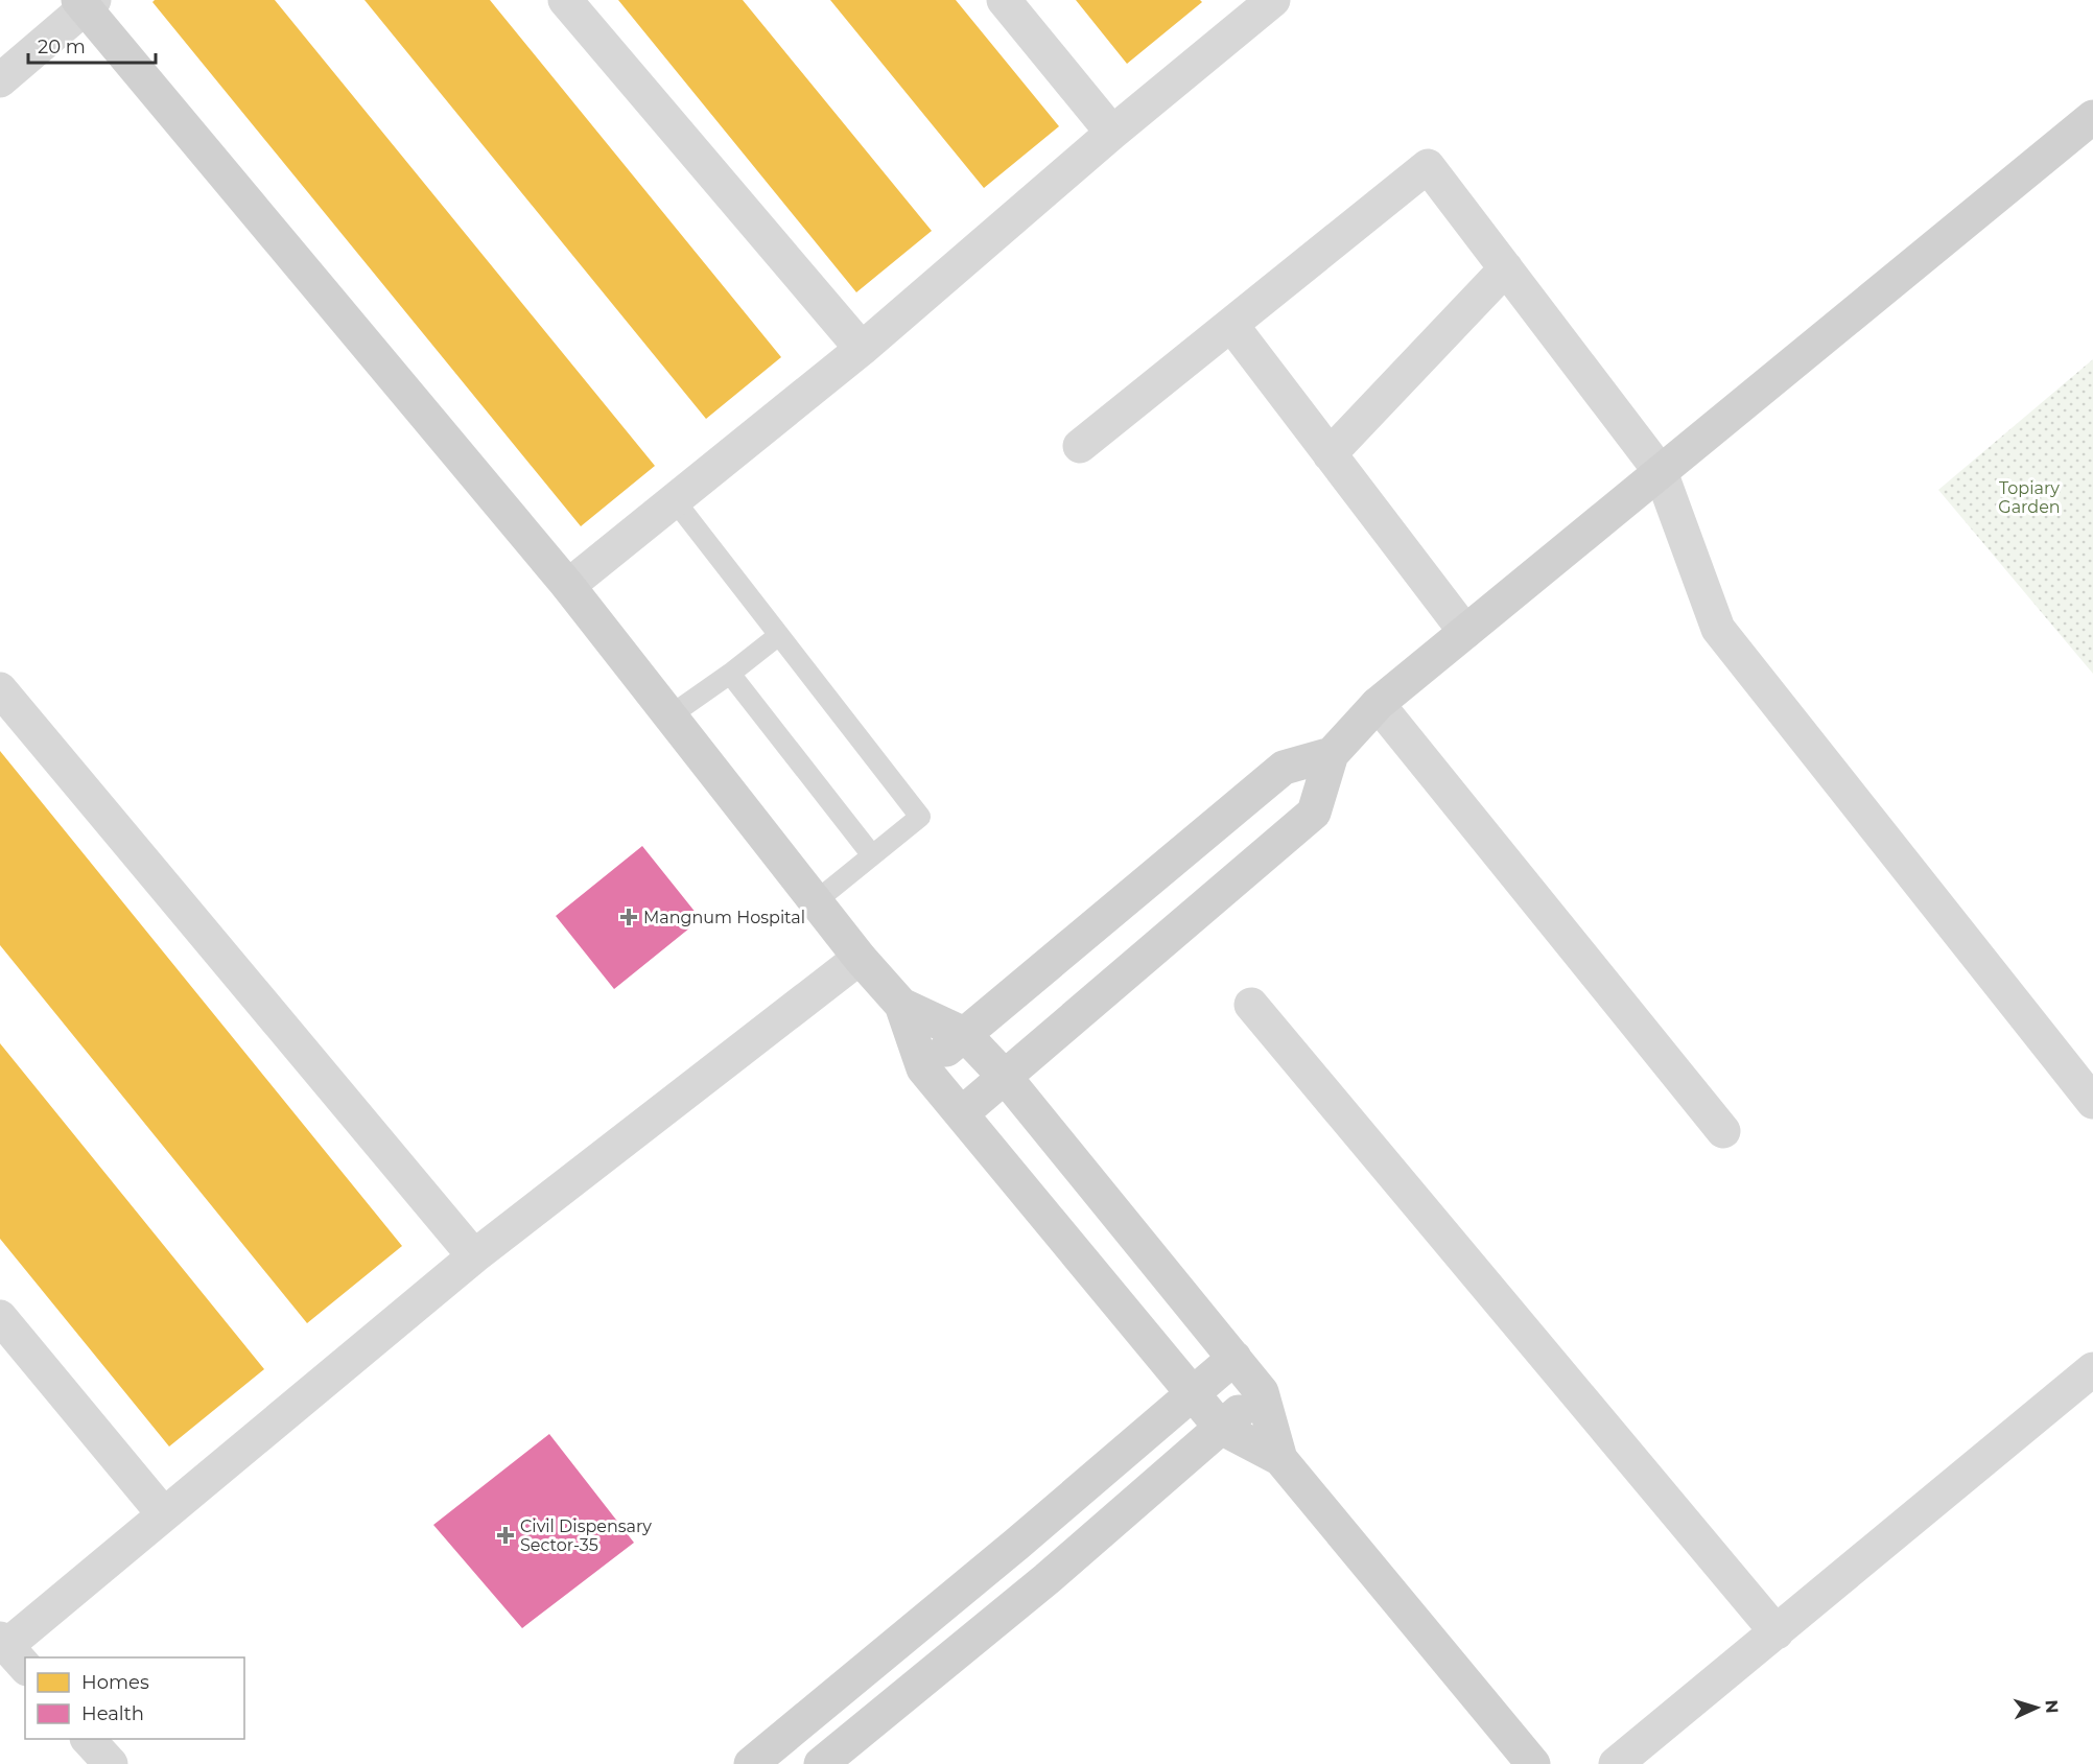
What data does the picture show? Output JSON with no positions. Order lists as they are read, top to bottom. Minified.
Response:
{"parks":["Topiary Garden"],"places":{"health":["Mangnum Hospital","Civil Dispensary Sector-35"]},"legend":["Homes","Health"],"scale_bar":"20 m","north":"right"}
